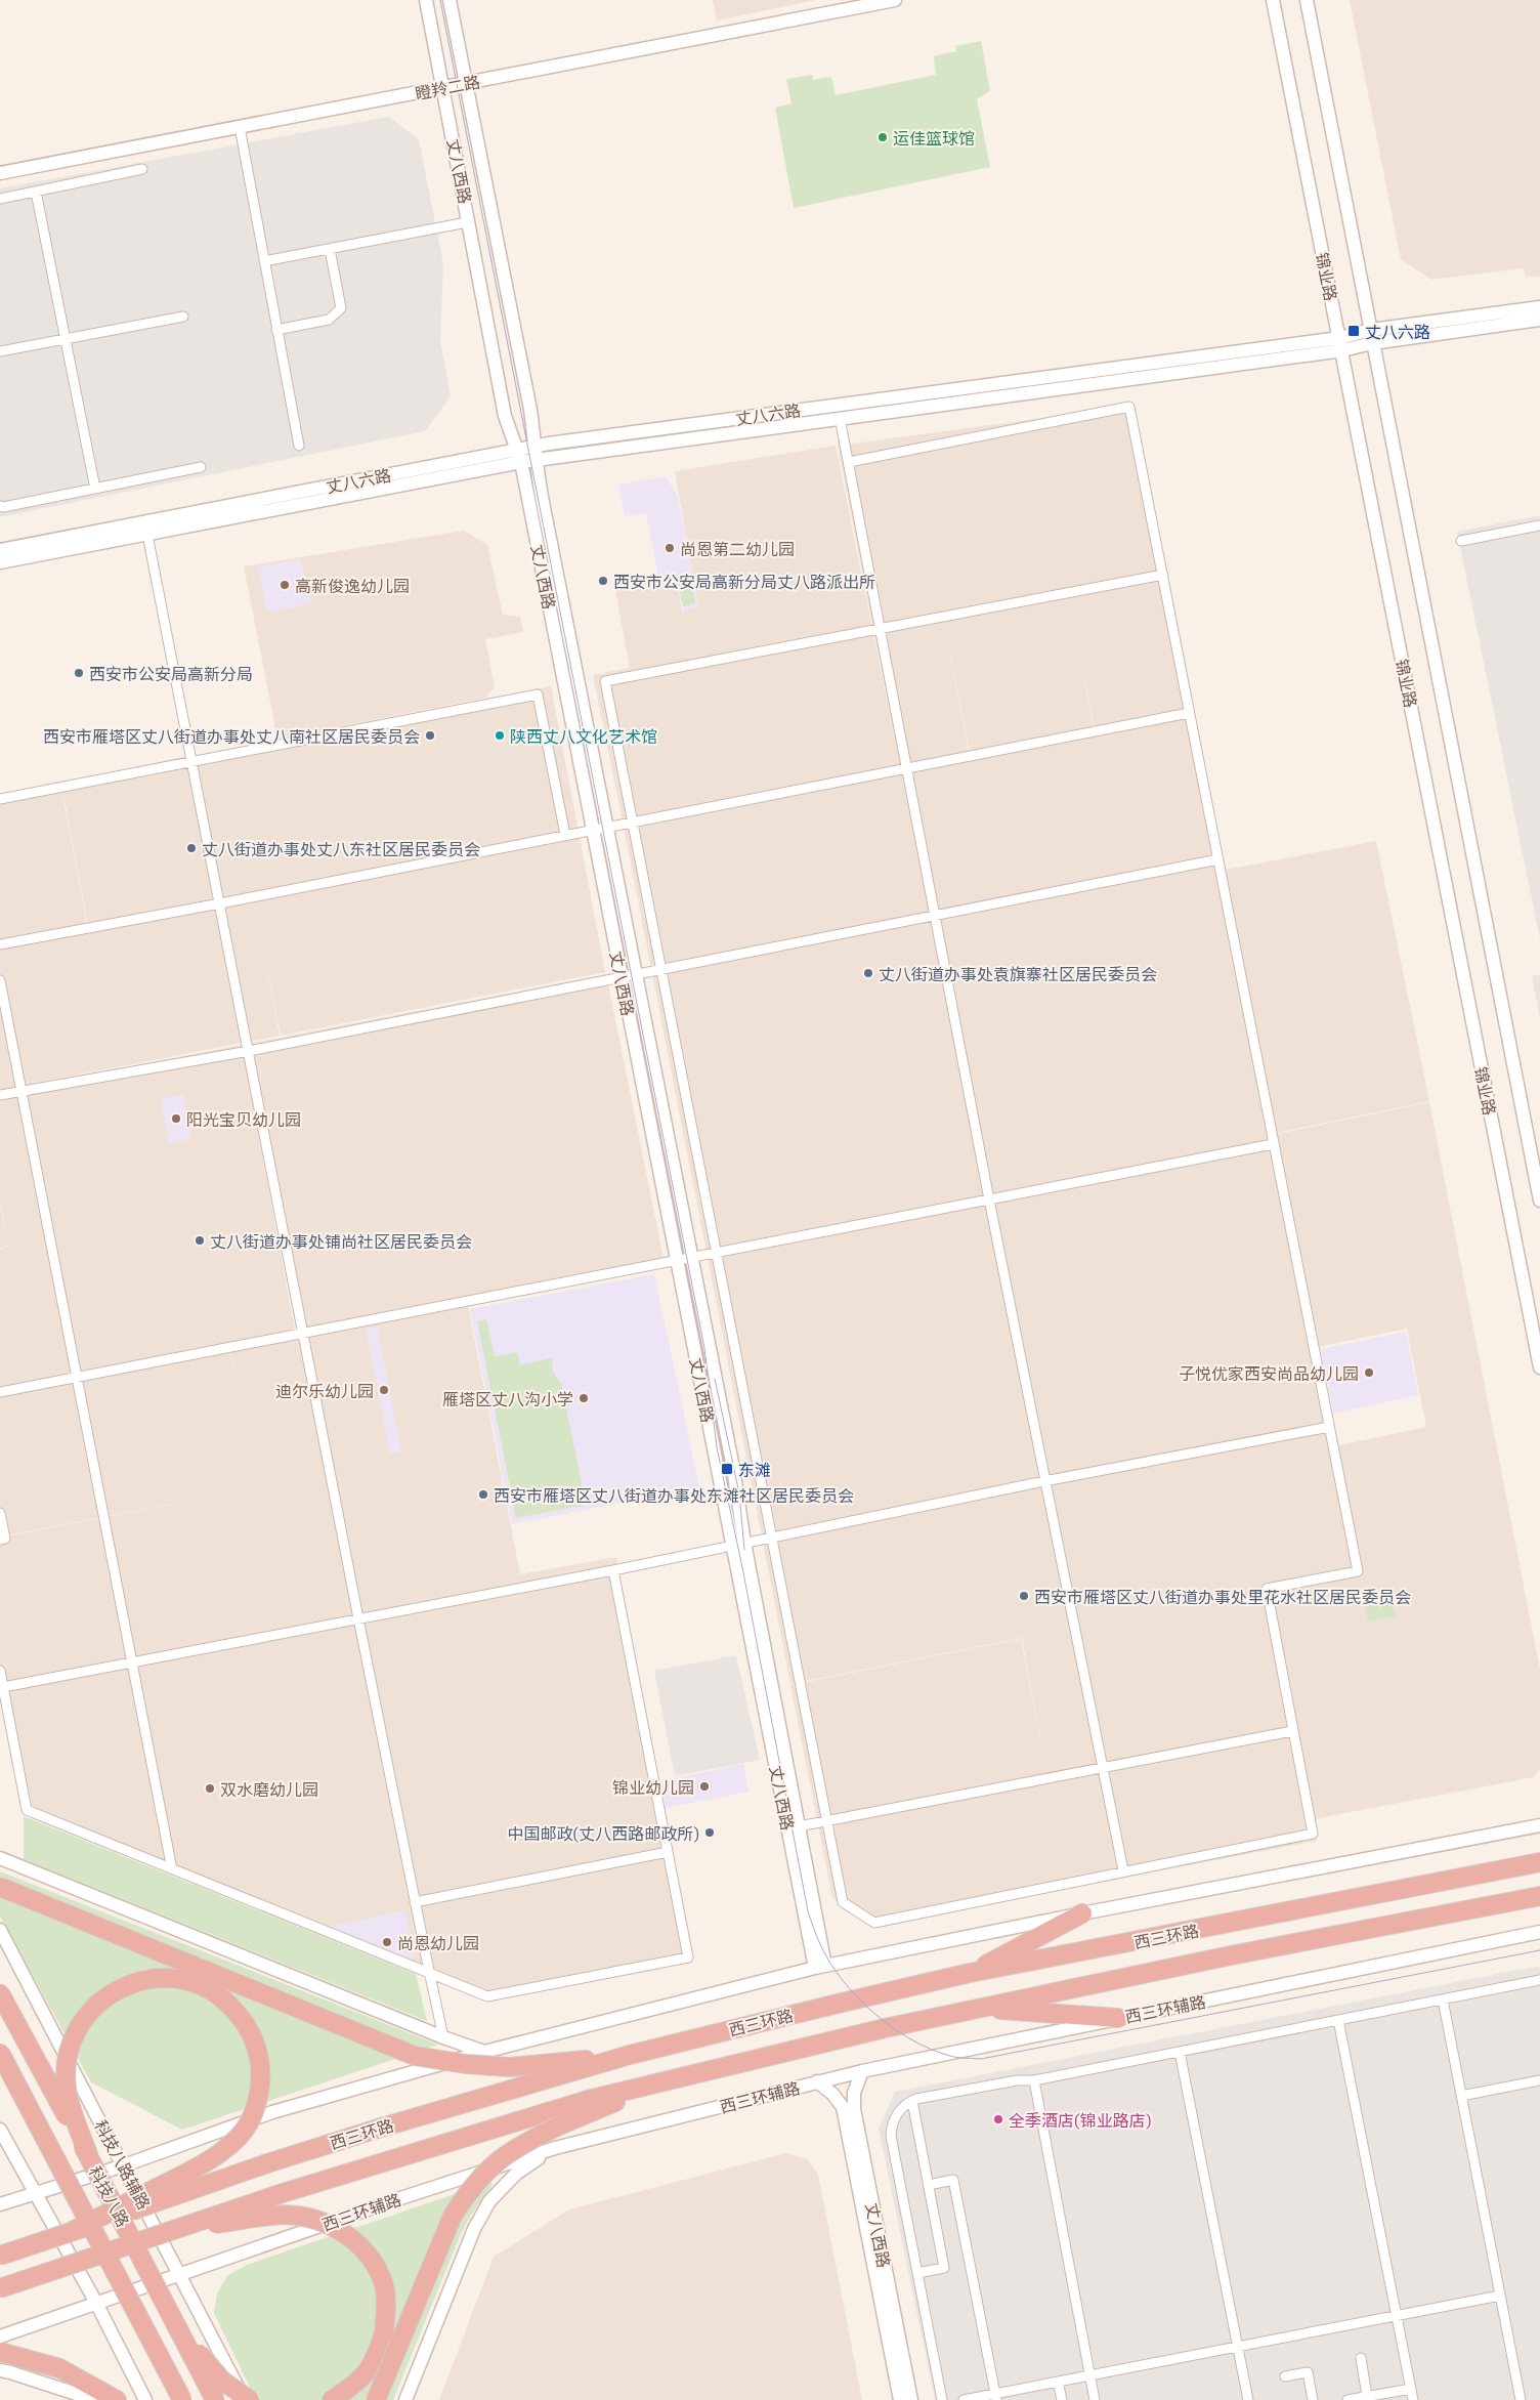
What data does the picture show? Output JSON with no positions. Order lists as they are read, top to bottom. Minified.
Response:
{"streets":{"highway":["西三环路","科技八路"],"main road":["瞪羚二路","丈八西路","锦业路","丈八六路","西三环辅路","科技八路辅路"]},"crossings":[["瞪羚二路","丈八西路"],["丈八西路","丈八六路"],["丈八西路","西三环辅路"],["锦业路","丈八六路"],["西三环辅路","科技八路辅路"]],"places":{"other":["运佳篮球馆","尚恩第二幼儿园","西安市公安局高新分局丈八路派出所","高新俊逸幼儿园","西安市公安局高新分局","西安市雁塔区丈八街道办事处丈八南社区居民委员会","陕西丈八文化艺术馆","丈八街道办事处丈八东社区居民委员会","丈八街道办事处袁旗寨社区居民委员会","阳光宝贝幼儿园","丈八街道办事处铺尚社区居民委员会","子悦优家西安尚品幼儿园","迪尔乐幼儿园","雁塔区丈八沟小学","西安市雁塔区丈八街道办事处东滩社区居民委员会","西安市雁塔区丈八街道办事处里花水社区居民委员会","锦业幼儿园","双水磨幼儿园","中国邮政(丈八西路邮政所)","尚恩幼儿园","全季酒店(锦业路店)"],"transit":["丈八六路","东滩"]}}
